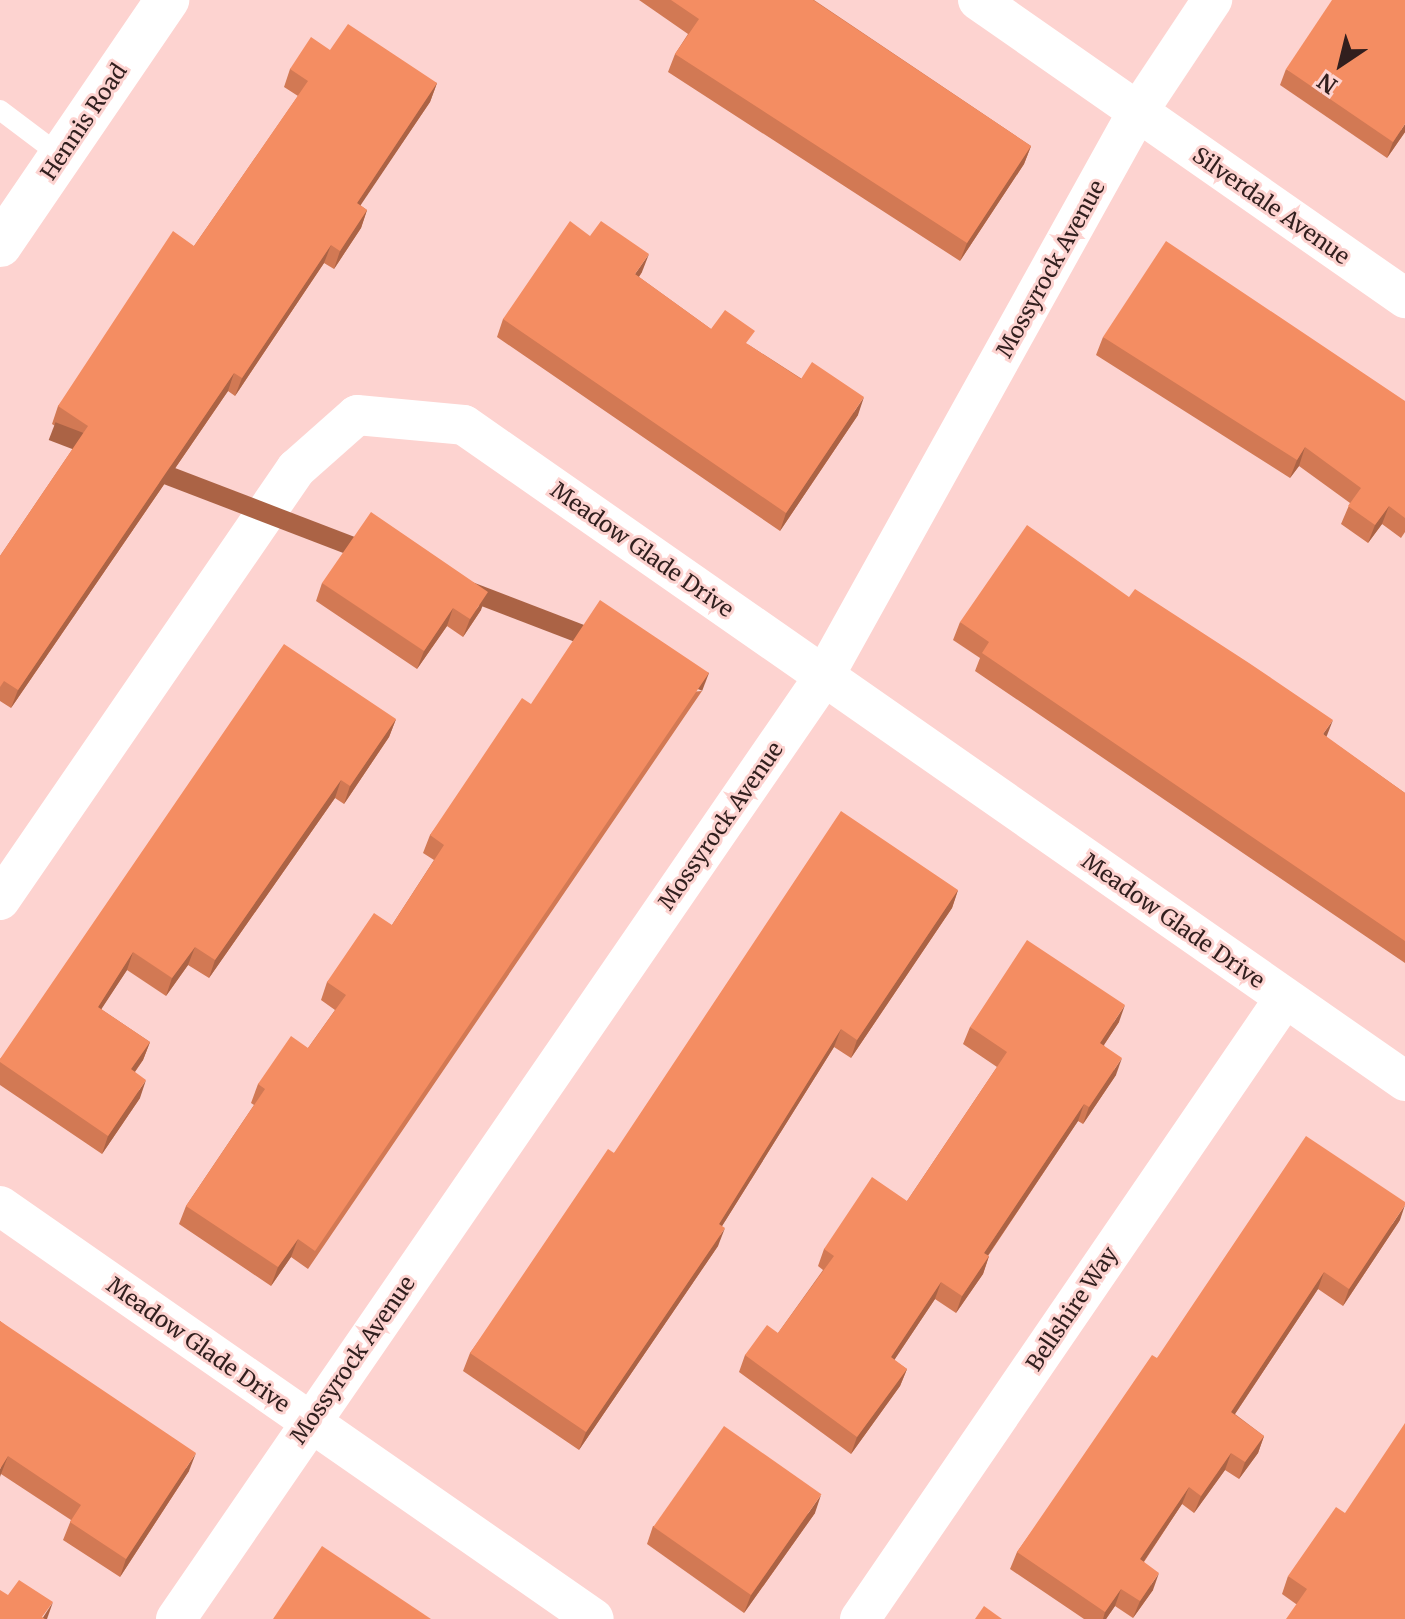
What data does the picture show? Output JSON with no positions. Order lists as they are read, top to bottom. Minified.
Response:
{"streets":{"street":["Hennis Road","Silverdale Avenue","Mossyrock Avenue","Meadow Glade Drive","Bellshire Way"]},"crossings":[["Silverdale Avenue","Mossyrock Avenue"],["Mossyrock Avenue","Meadow Glade Drive"],["Meadow Glade Drive","Bellshire Way"]],"north":"bottom left"}
